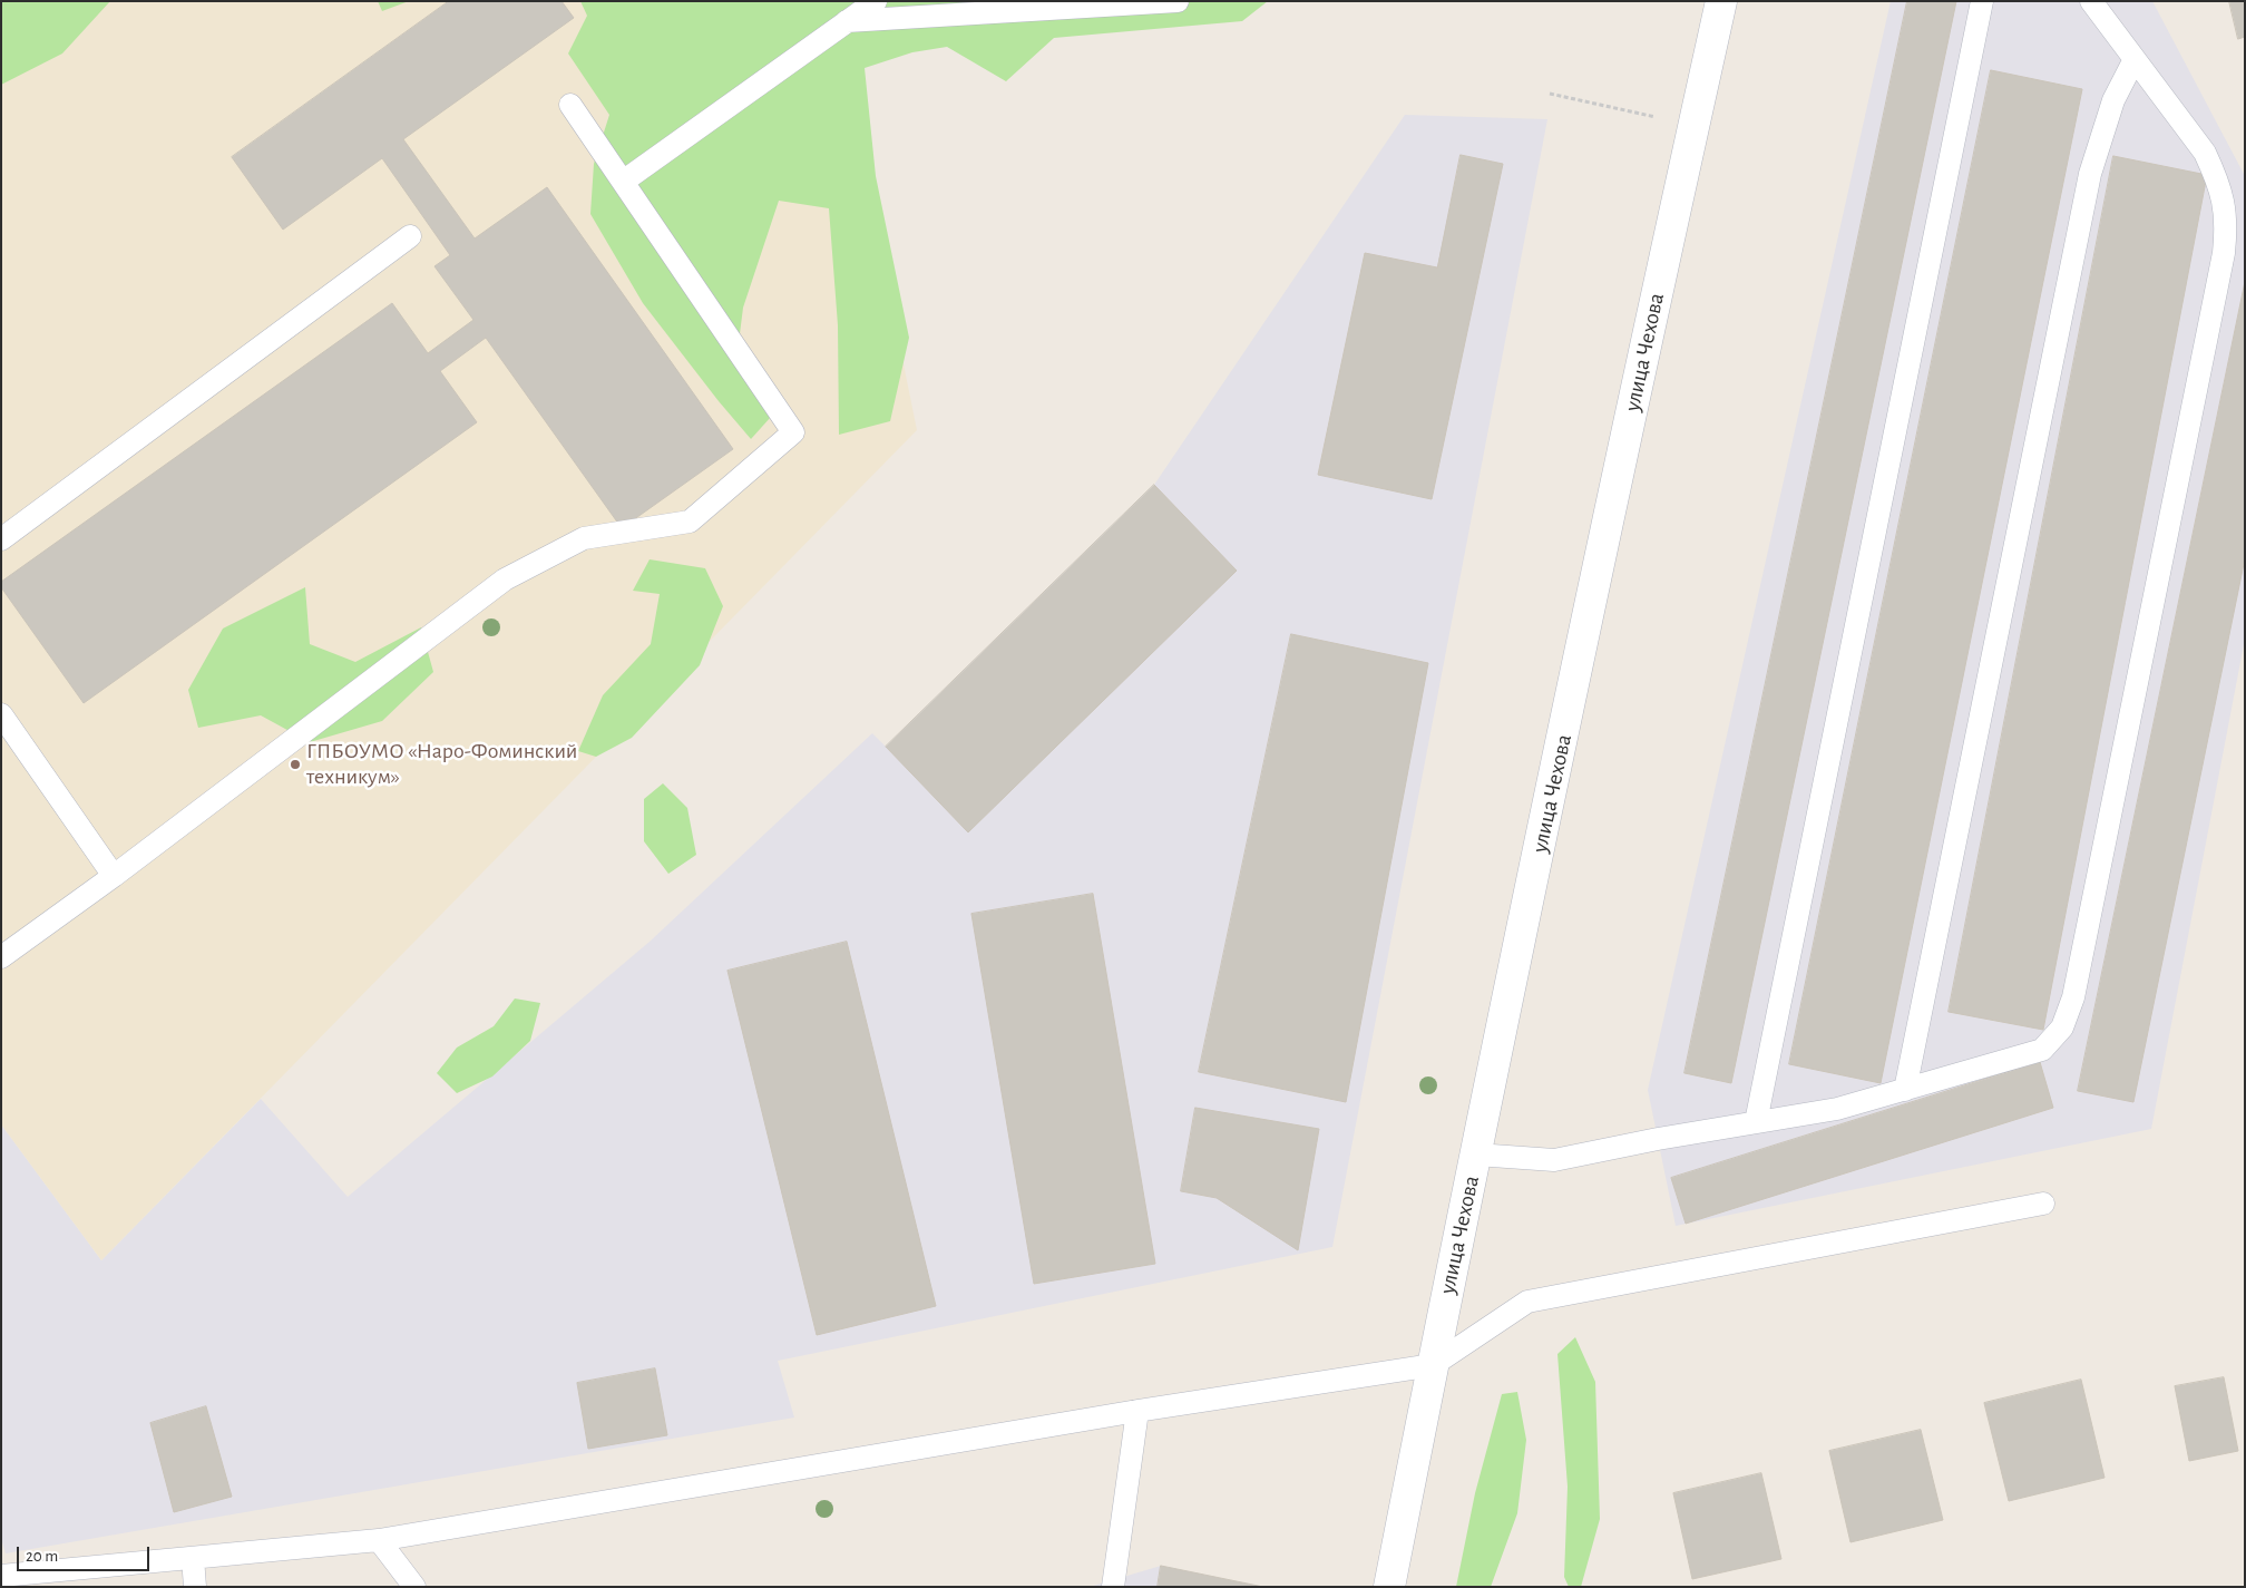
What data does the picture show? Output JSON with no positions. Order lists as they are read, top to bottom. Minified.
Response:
{"streets":{"street":["улица Чехова"]},"places":["ГПБОУМО «Наро-Фоминский техникум»"],"scale_bar":"20 m"}
